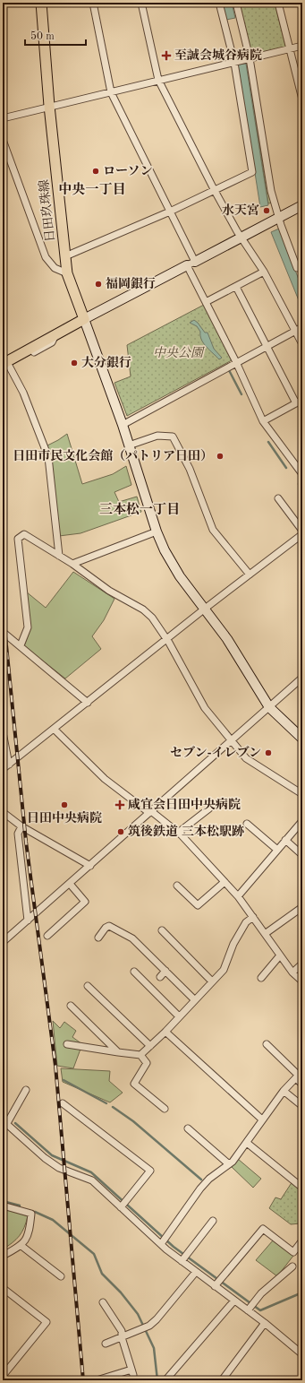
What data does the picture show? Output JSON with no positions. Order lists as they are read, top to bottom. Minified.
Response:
{"streets":{"main road":["日田玖珠線"]},"districts":["中央一丁目","三本松一丁目"],"parks":["中央公園"],"places":{"health":["至誠会城谷病院","咸宜会日田中央病院"],"other":["ローソン","水天宮","福岡銀行","大分銀行","日田市民文化会館（パトリア日田）","セブン-イレブン","日田中央病院","筑後鉄道 三本松駅跡"]},"scale_bar":"50 m"}
